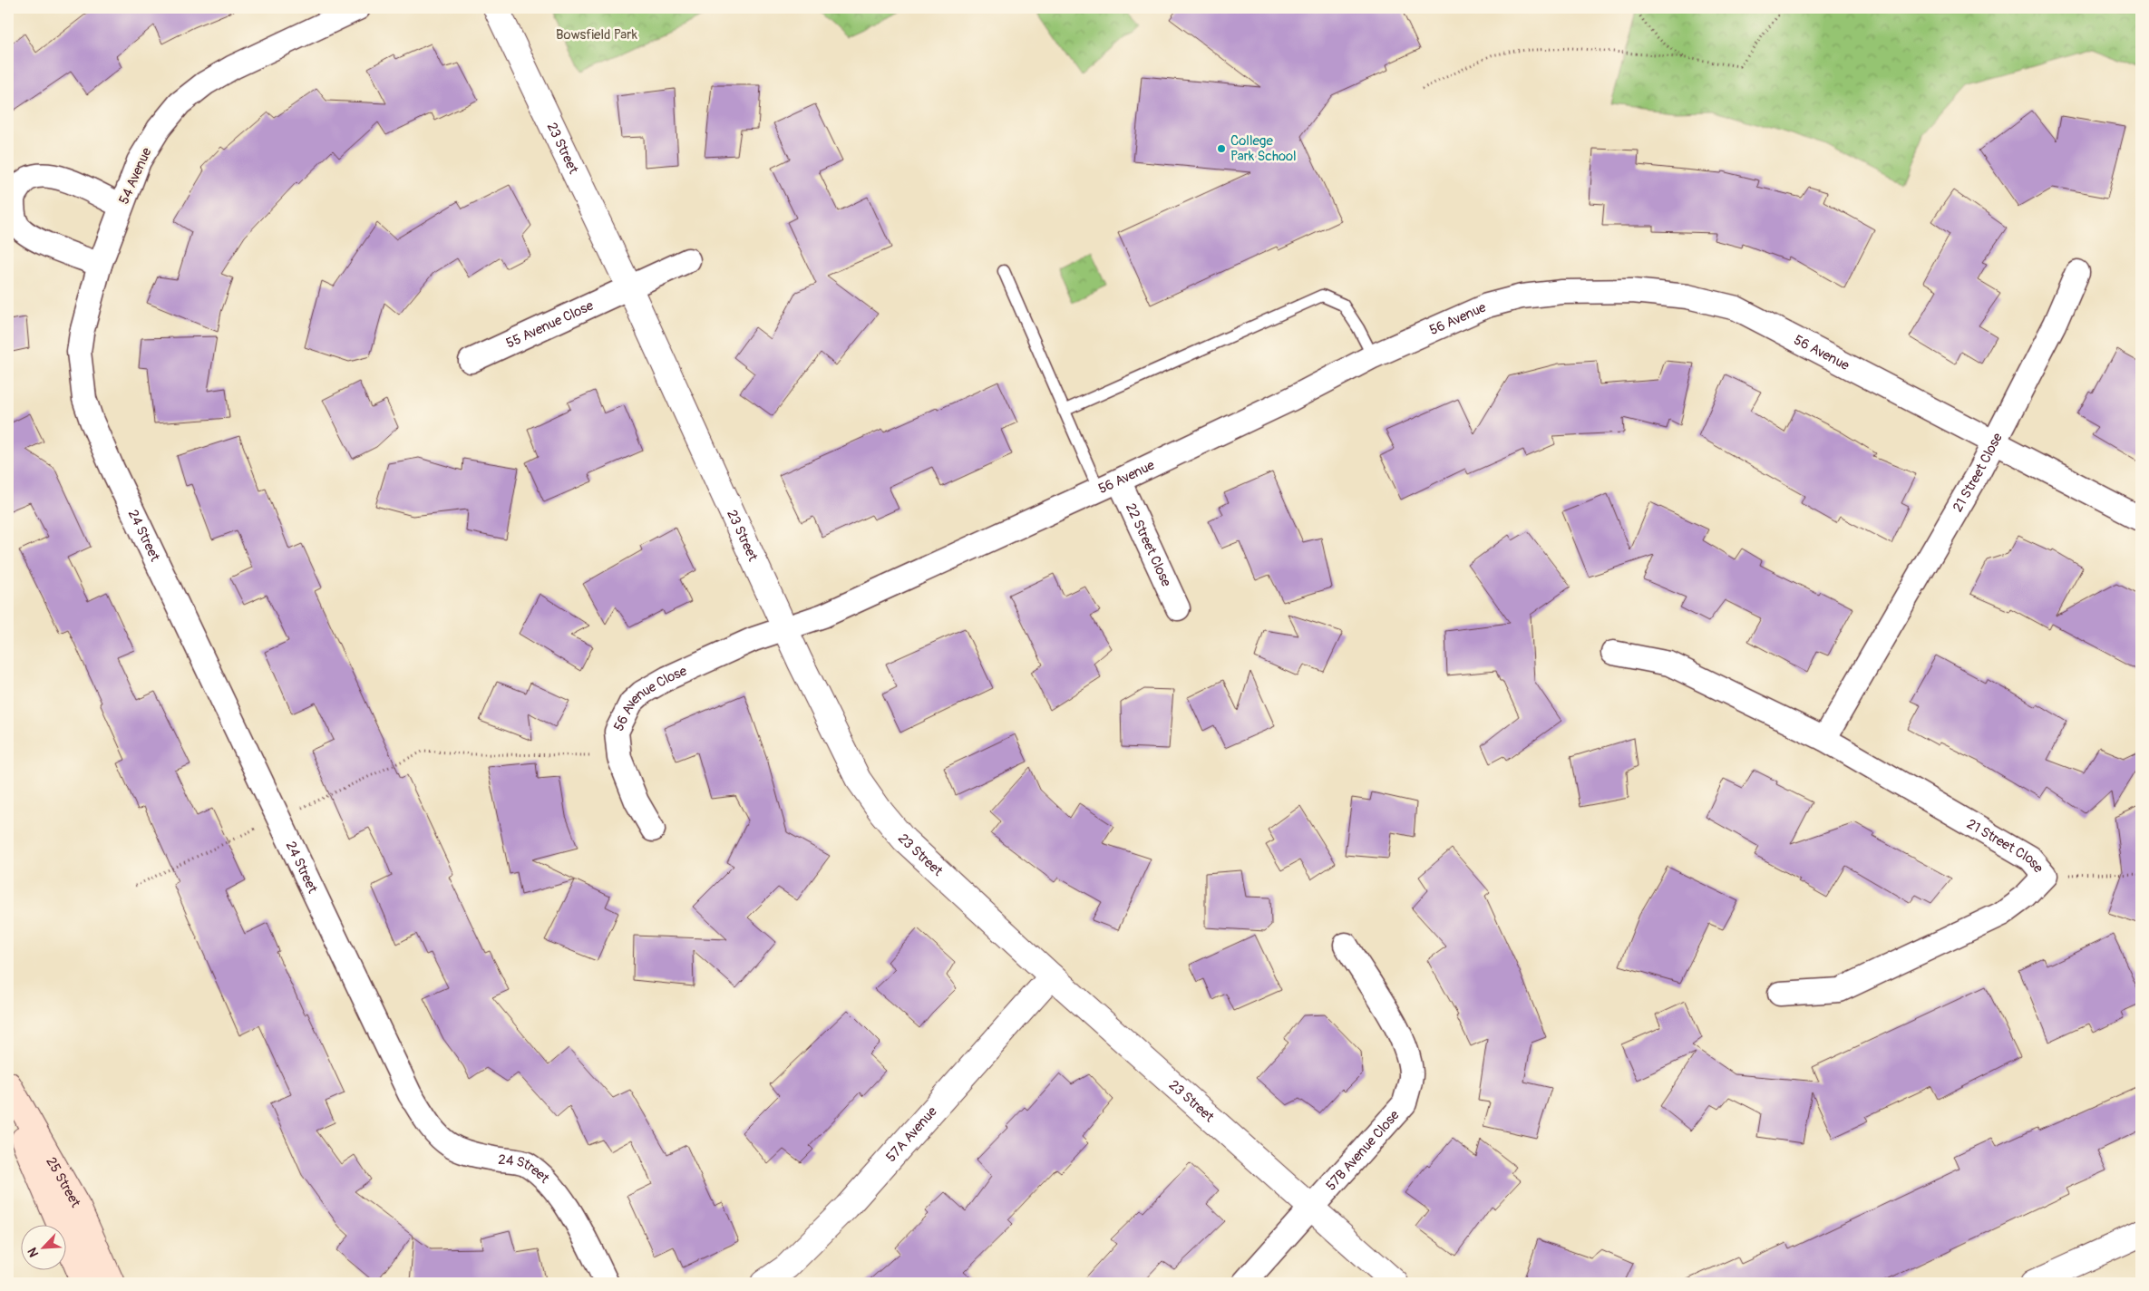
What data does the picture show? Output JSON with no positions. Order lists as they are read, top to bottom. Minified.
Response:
{"streets":{"main road":["25 Street"],"street":["23 Street","54 Avenue","56 Avenue","55 Avenue Close","21 Street Close","24 Street","22 Street Close","56 Avenue Close","57A Avenue","57B Avenue Close"]},"crossings":[["23 Street","56 Avenue"],["23 Street","55 Avenue Close"],["23 Street","56 Avenue Close"],["23 Street","57A Avenue"],["23 Street","57B Avenue Close"],["54 Avenue","24 Street"],["56 Avenue","21 Street Close"],["56 Avenue","22 Street Close"],["56 Avenue","56 Avenue Close"]],"parks":["Bowsfield Park"],"places":["College Park School"],"north":"bottom left"}
